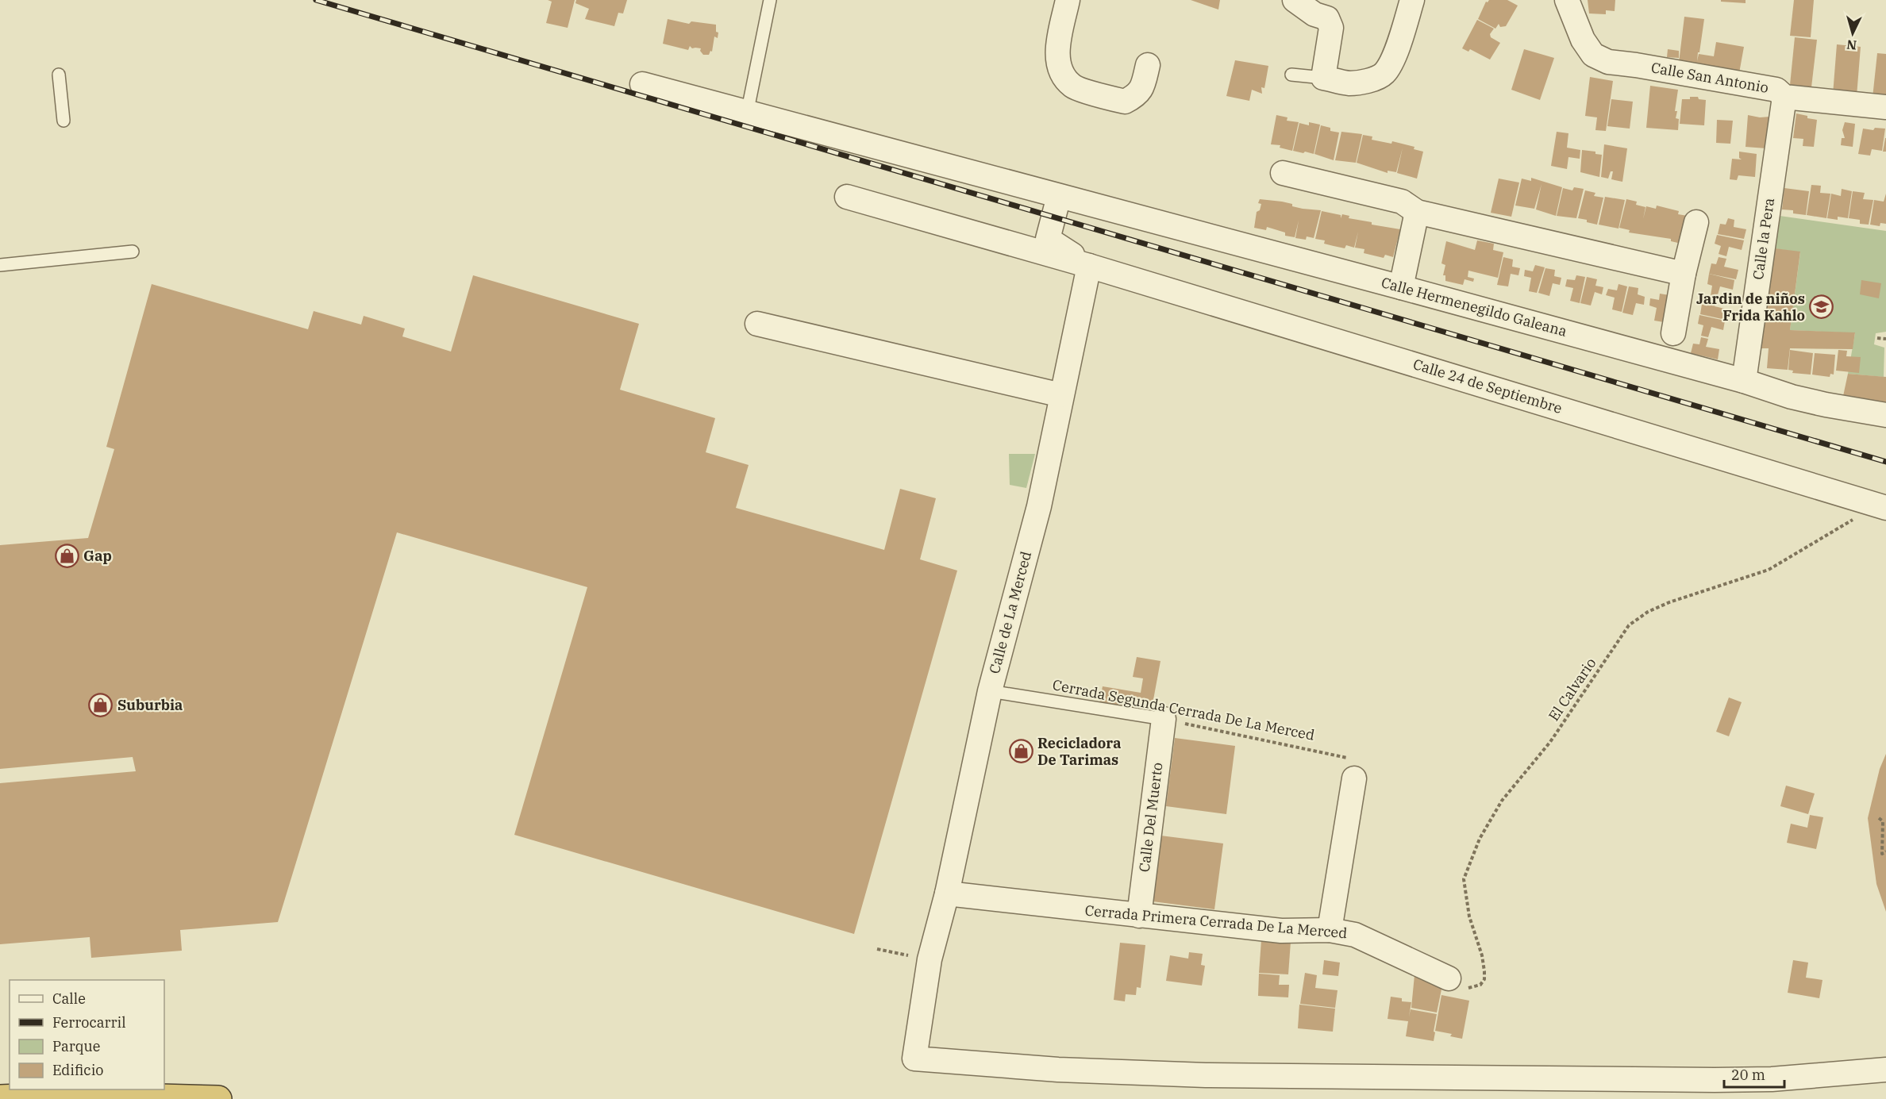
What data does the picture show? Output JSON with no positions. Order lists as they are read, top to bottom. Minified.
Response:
{"streets":{"street":["Calle San Antonio","Calle la Pera","Calle Hermenegildo Galeana","Calle 24 de Septiembre","Calle de La Merced","Calle Del Muerto","Cerrada Primera Cerrada De La Merced"],"lane":["Cerrada Segunda Cerrada De La Merced"],"path":["El Calvario"]},"crossings":[["Calle San Antonio","Calle la Pera"],["Calle la Pera","Calle Hermenegildo Galeana"],["Calle 24 de Septiembre","Calle de La Merced"],["Calle 24 de Septiembre","El Calvario"],["Calle de La Merced","Cerrada Segunda Cerrada De La Merced"],["Calle de La Merced","Cerrada Primera Cerrada De La Merced"],["El Calvario","Cerrada Primera Cerrada De La Merced"],["Cerrada Segunda Cerrada De La Merced","Calle Del Muerto"],["Calle Del Muerto","Cerrada Primera Cerrada De La Merced"]],"places":{"school or university":["Jardin de niños Frida Kahlo"],"shop":["Gap","Suburbia","Recicladora De Tarimas"]},"legend":["Calle","Ferrocarril","Parque","Edificio"],"scale_bar":"20 m","north":"bottom"}
